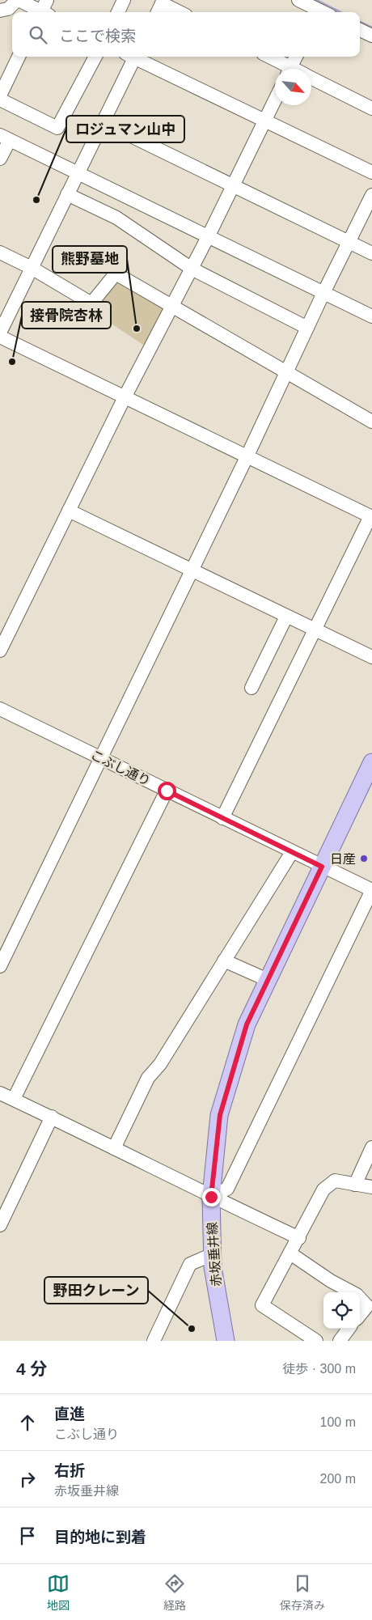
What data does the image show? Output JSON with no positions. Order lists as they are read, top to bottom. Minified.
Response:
{"streets":{"main road":["赤坂垂井線"],"street":["こぶし通り"]},"crossings":[["こぶし通り","赤坂垂井線"]],"places":["ロジュマン山中","熊野墓地","接骨院杏林","日産","野田クレーン"],"north":"bottom right","page":{"search":"ここで検索","heading":["4 分","徒歩 · 300 m"],"list":[["直進","こぶし通り","100 m"],["右折","赤坂垂井線","200 m"],"目的地に到着"],"nav":["地図","経路","保存済み"]}}
